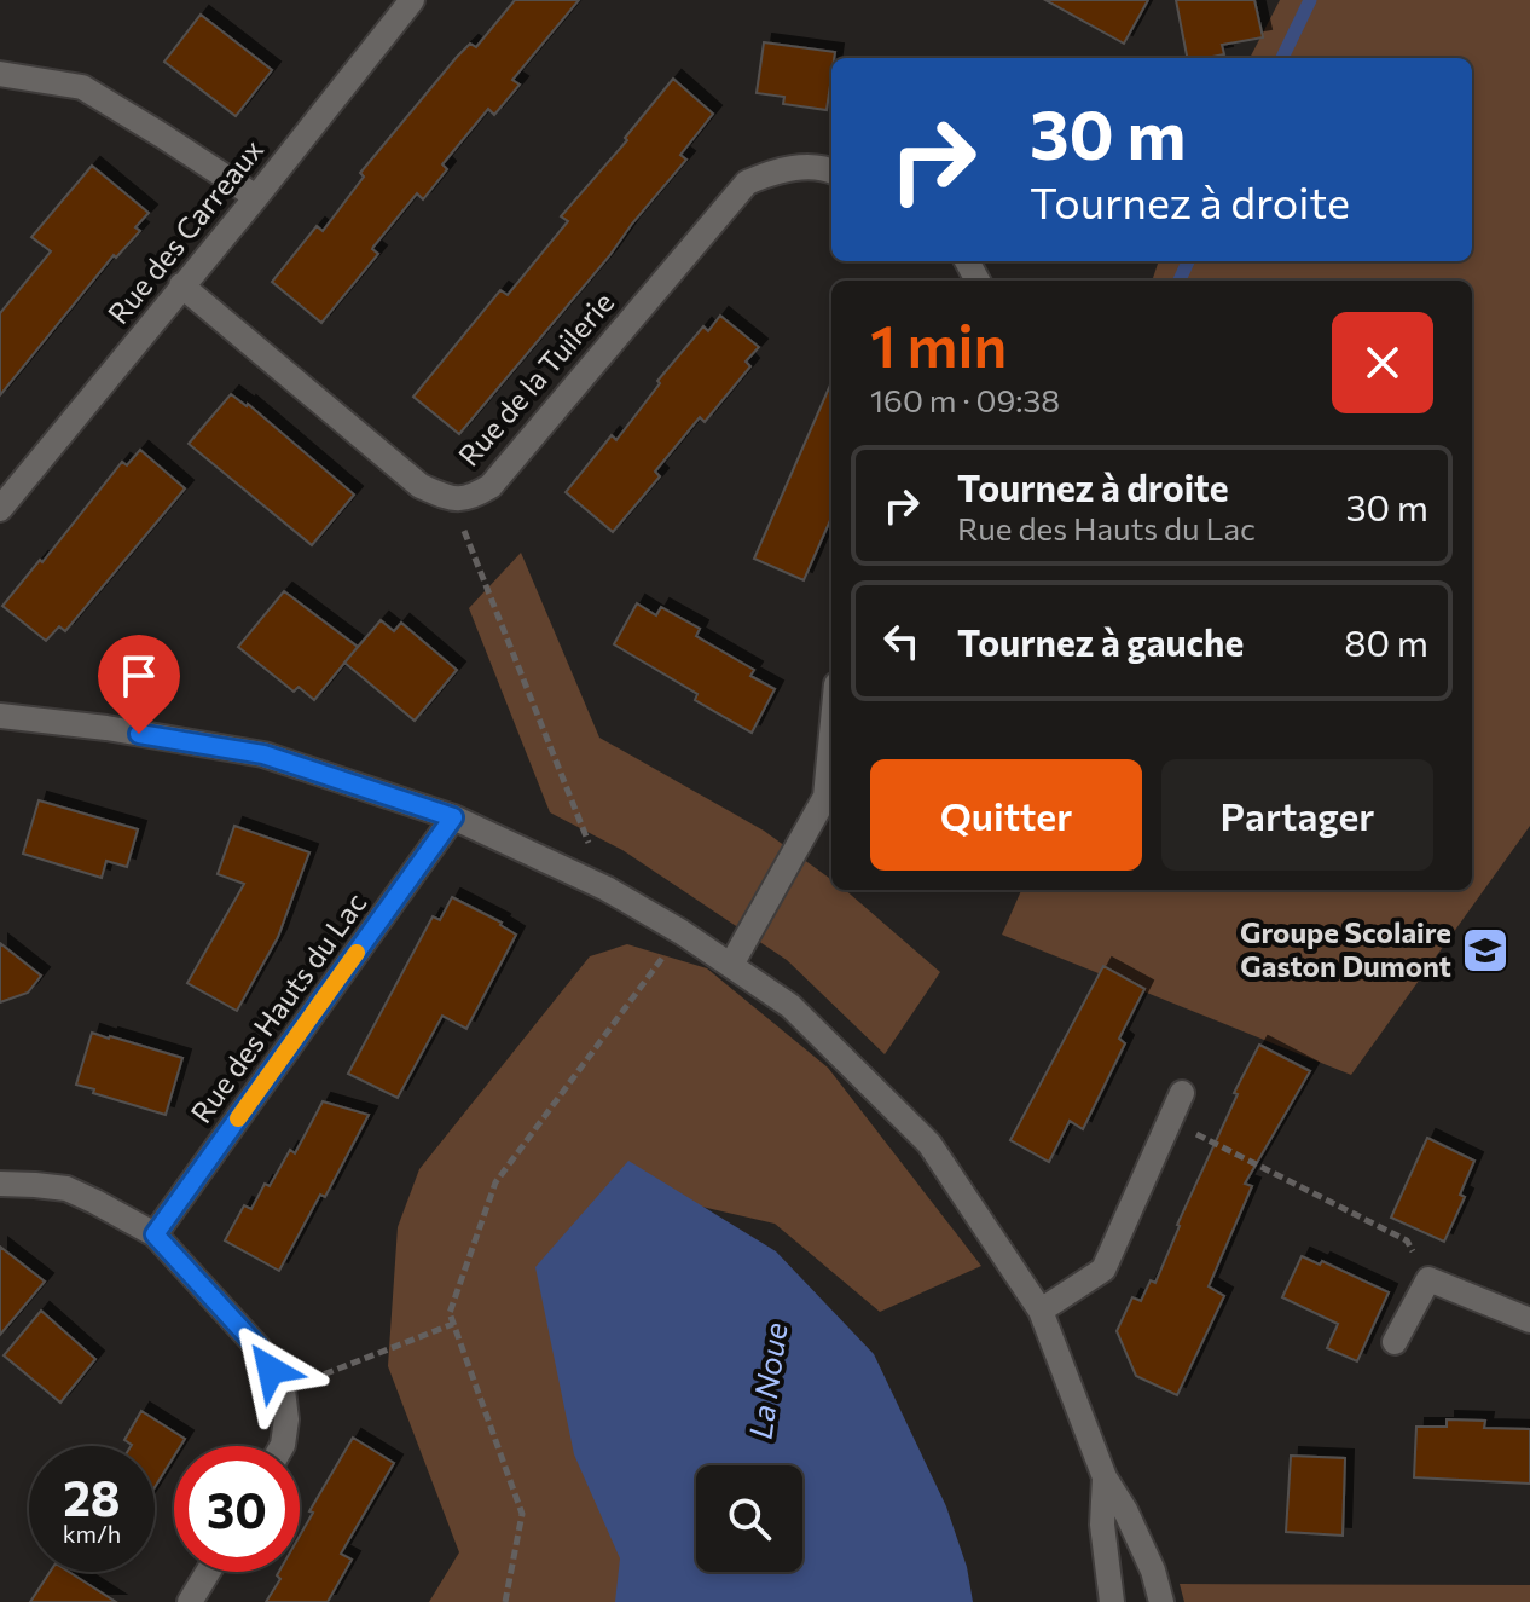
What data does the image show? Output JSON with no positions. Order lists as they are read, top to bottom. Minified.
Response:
{"streets":{"street":["Rue des Carreaux","Rue de la Tuilerie","Rue des Hauts du Lac"]},"crossings":[["Rue des Carreaux","Rue de la Tuilerie"]],"water":["La Noue"],"places":{"school or university":["Groupe Scolaire Gaston Dumont"]},"page":{"turn":["30 m","Tournez à droite"],"heading":["1 min","160 m · 09:38"],"list":[{"name":"Tournez à droite","note":"Rue des Hauts du Lac","value":"30 m"},{"name":"Tournez à gauche","value":"80 m"}],"buttons":["Quitter","Partager"],"speed":"28 km/h","limit":"30"}}
